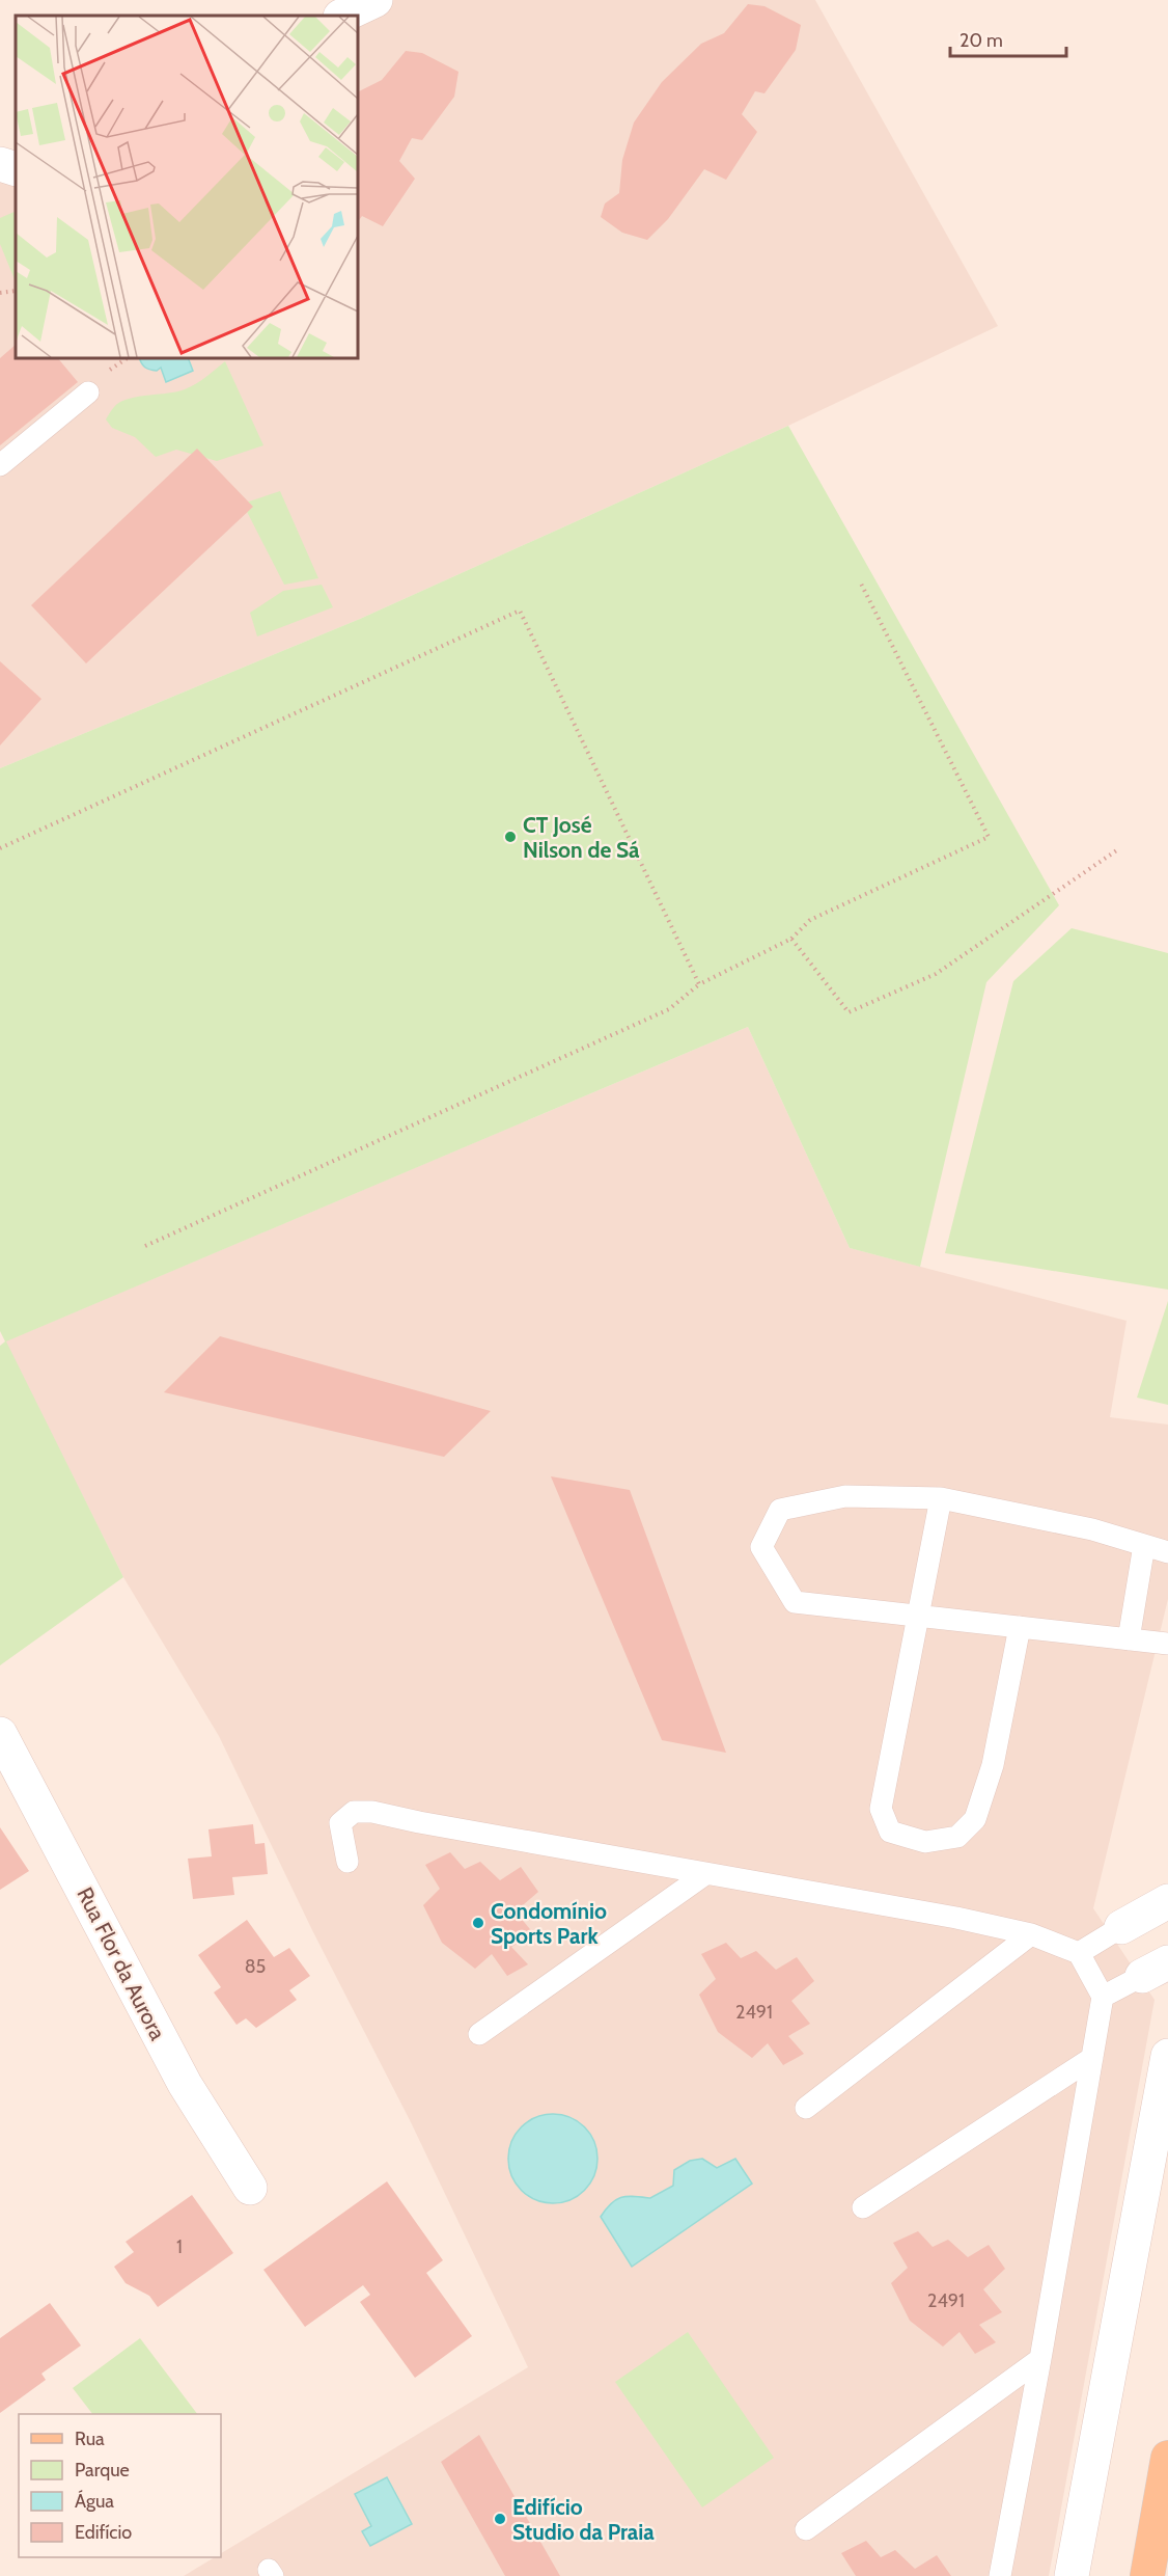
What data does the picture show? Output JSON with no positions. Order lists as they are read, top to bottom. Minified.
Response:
{"streets":{"street":["Rua Flor da Aurora"]},"places":["CT José Nilson de Sá","Condomínio Sports Park","Edifício Studio da Praia"],"house_numbers":["85","2491","1","2491"],"legend":["Rua","Parque","Água","Edifício"],"scale_bar":"20 m"}
